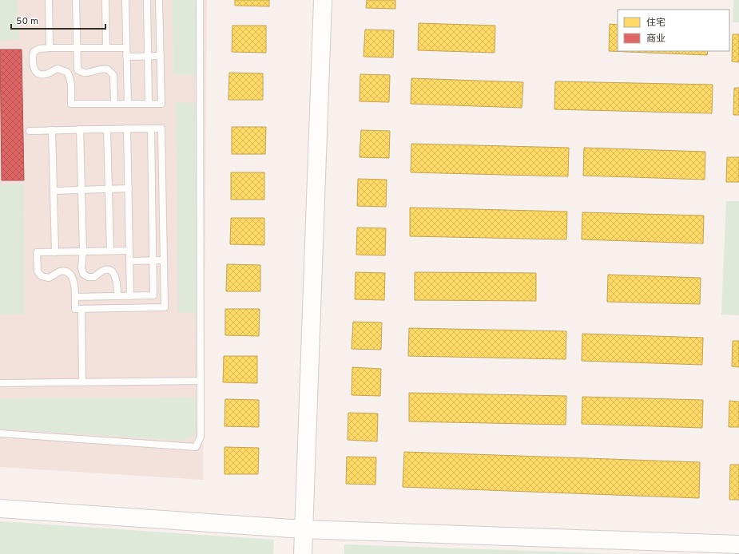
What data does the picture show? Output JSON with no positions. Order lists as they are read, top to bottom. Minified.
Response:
{"legend":["住宅","商业"],"scale_bar":"50 m"}
